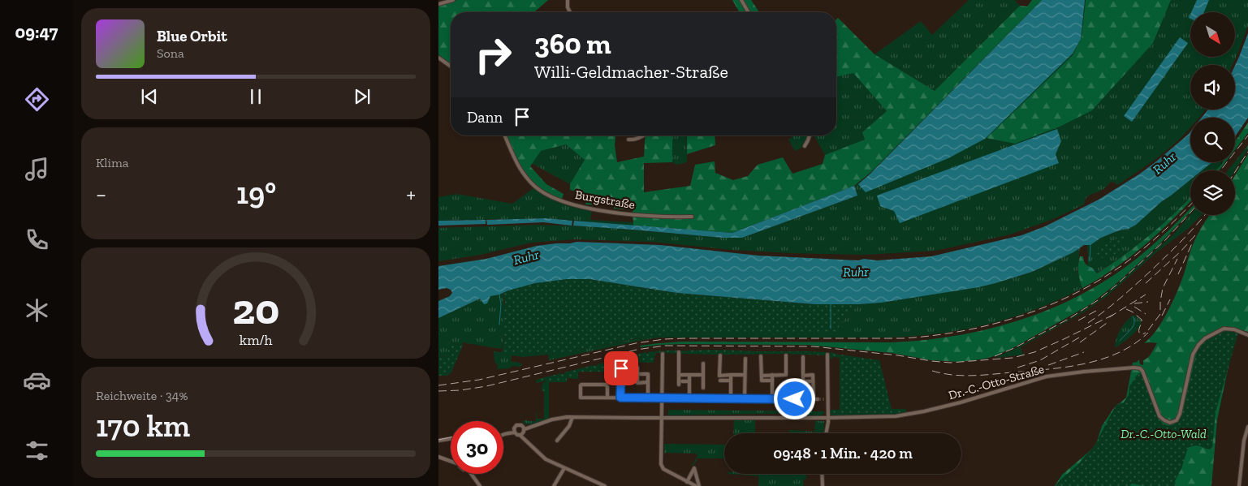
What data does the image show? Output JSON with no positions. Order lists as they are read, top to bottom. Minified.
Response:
{"streets":{"street":["Burgstraße","Dr.-C.-Otto-Straße"]},"water":["Ruhr"],"parks":["Dr.-C.-Otto-Wald"],"north":"bottom right","page":{"tabs":"09:47","turn":["360 m","Willi-Geldmacher-Straße"],"song":["Blue Orbit","Sona"],"then":"Dann","tile":["Klima",["Reichweite · 34%","170 km"]],"heat":["−","19°","+"],"limit":"30","trip":"09:48 · 1 Min. · 420 m","gauge":["20","km/h"]}}
